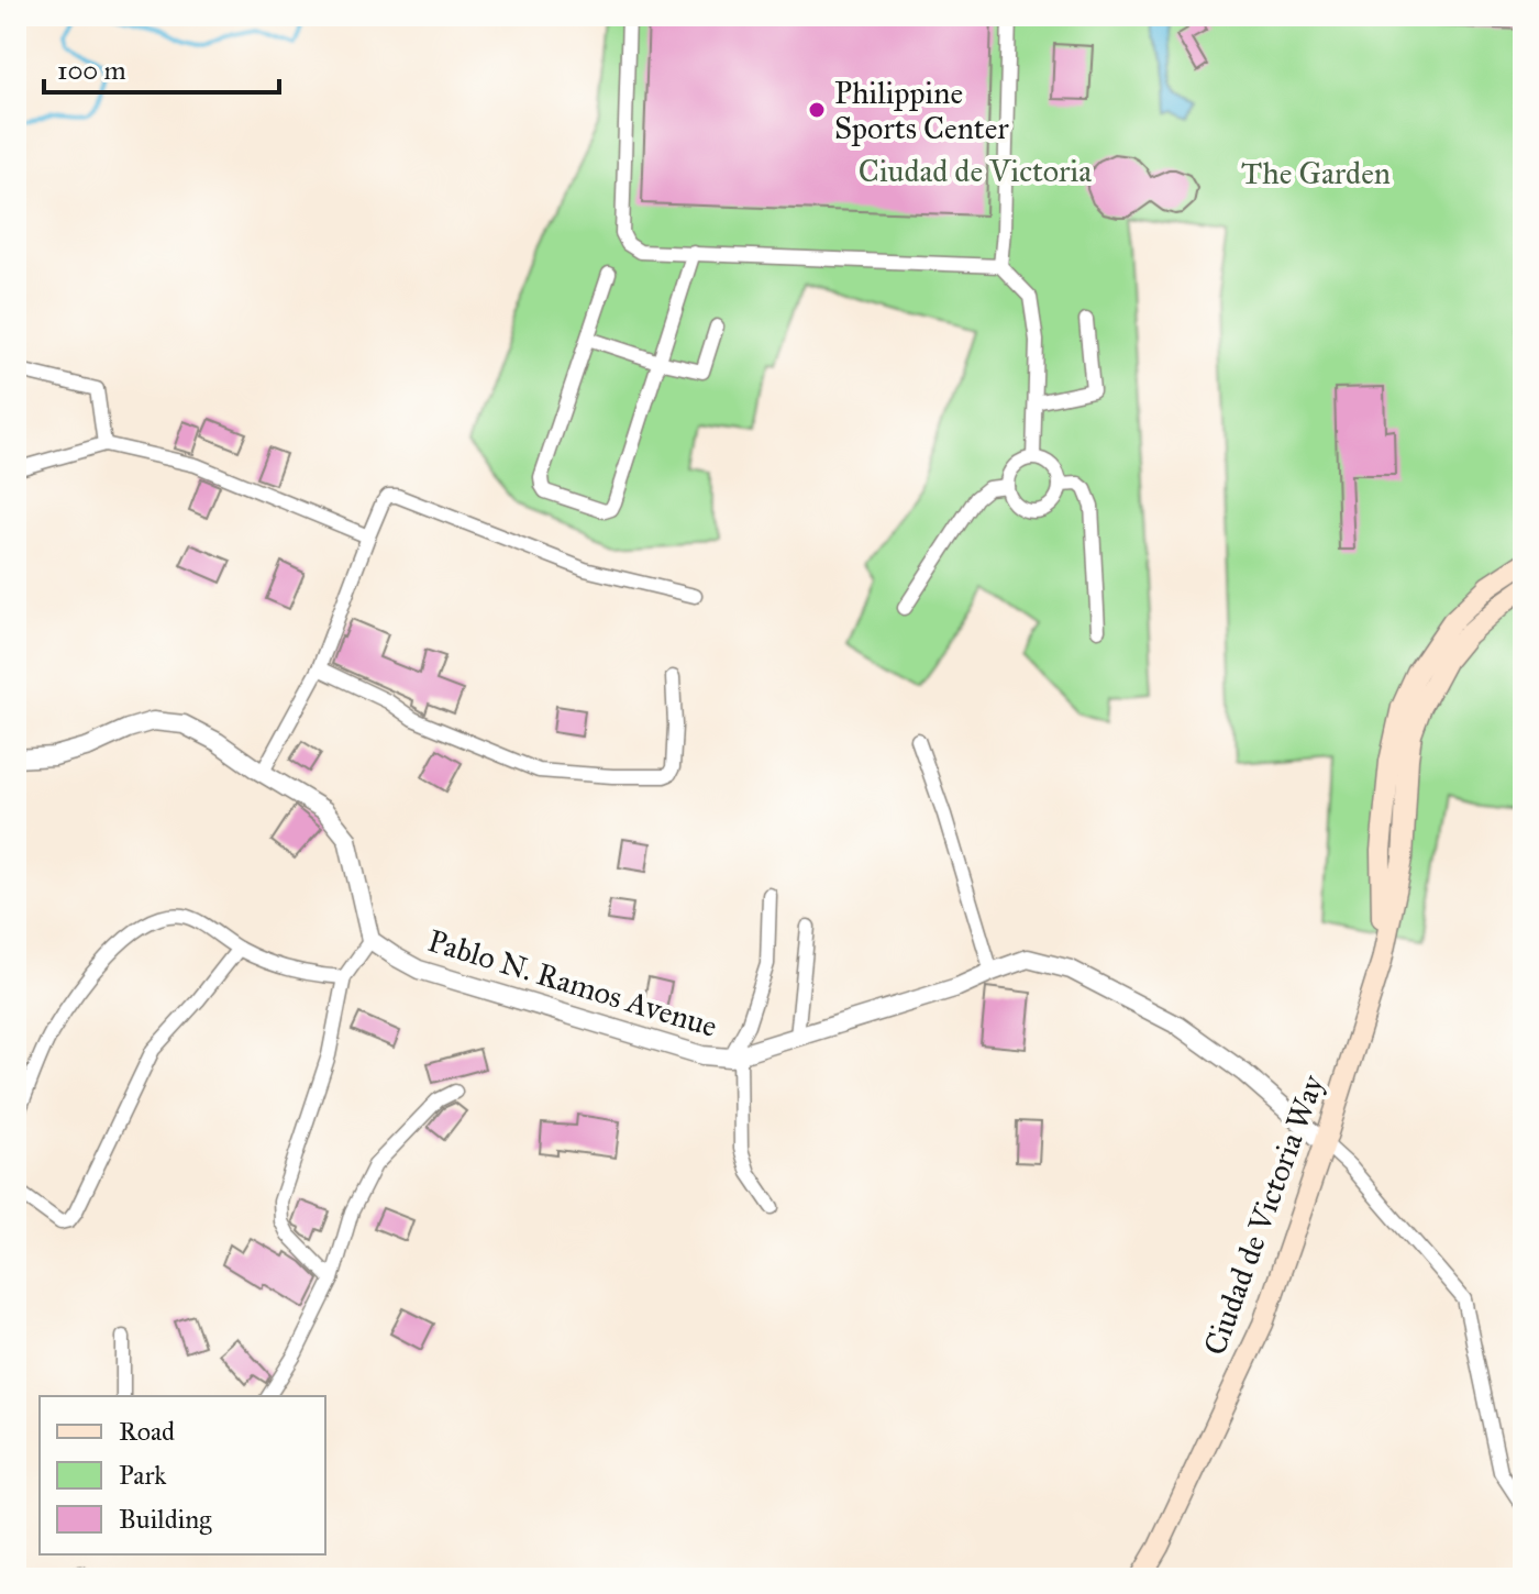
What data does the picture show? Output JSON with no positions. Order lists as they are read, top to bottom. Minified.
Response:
{"streets":{"main road":["Ciudad de Victoria Way"],"street":["Pablo N. Ramos Avenue"]},"crossings":[["Pablo N. Ramos Avenue","Ciudad de Victoria Way"]],"parks":["Ciudad de Victoria","The Garden"],"places":["Philippine Sports Center"],"legend":["Road","Park","Building"],"scale_bar":"100 m"}
